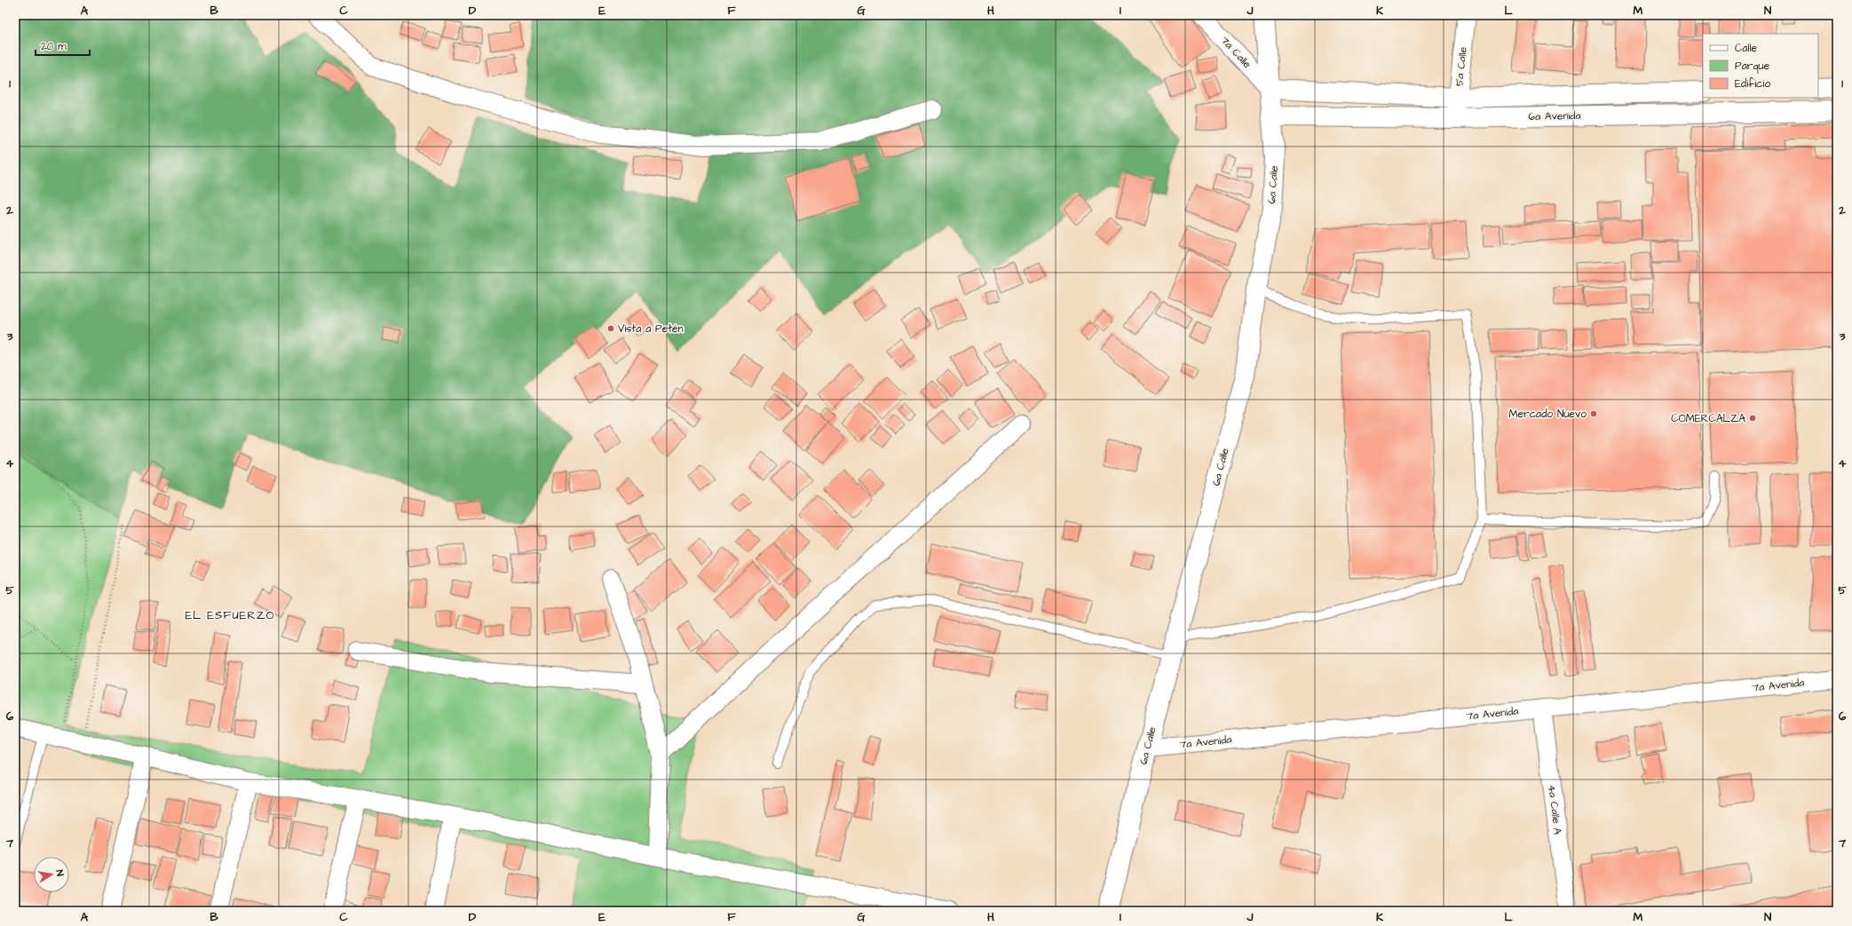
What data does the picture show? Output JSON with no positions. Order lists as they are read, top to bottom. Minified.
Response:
{"streets":{"street":["7a Calle","5a Calle","6a Avenida","6a Calle","7a Avenida","4a Calle A"]},"crossings":[["7a Calle","6a Avenida"],["7a Calle","6a Calle"],["5a Calle","6a Avenida"],["6a Avenida","6a Calle"],["6a Calle","7a Avenida"],["7a Avenida","4a Calle A"]],"districts":["EL ESFUERZO"],"places":["Vista a Petén","Mercado Nuevo","COMERCALZA"],"legend":["Calle","Parque","Edificio"],"scale_bar":"20 m","north":"right","grid":{"columns":["A","B","C","D","E","F","G","H","I","J","K","L","M","N"],"rows":["1","2","3","4","5","6","7"]}}
